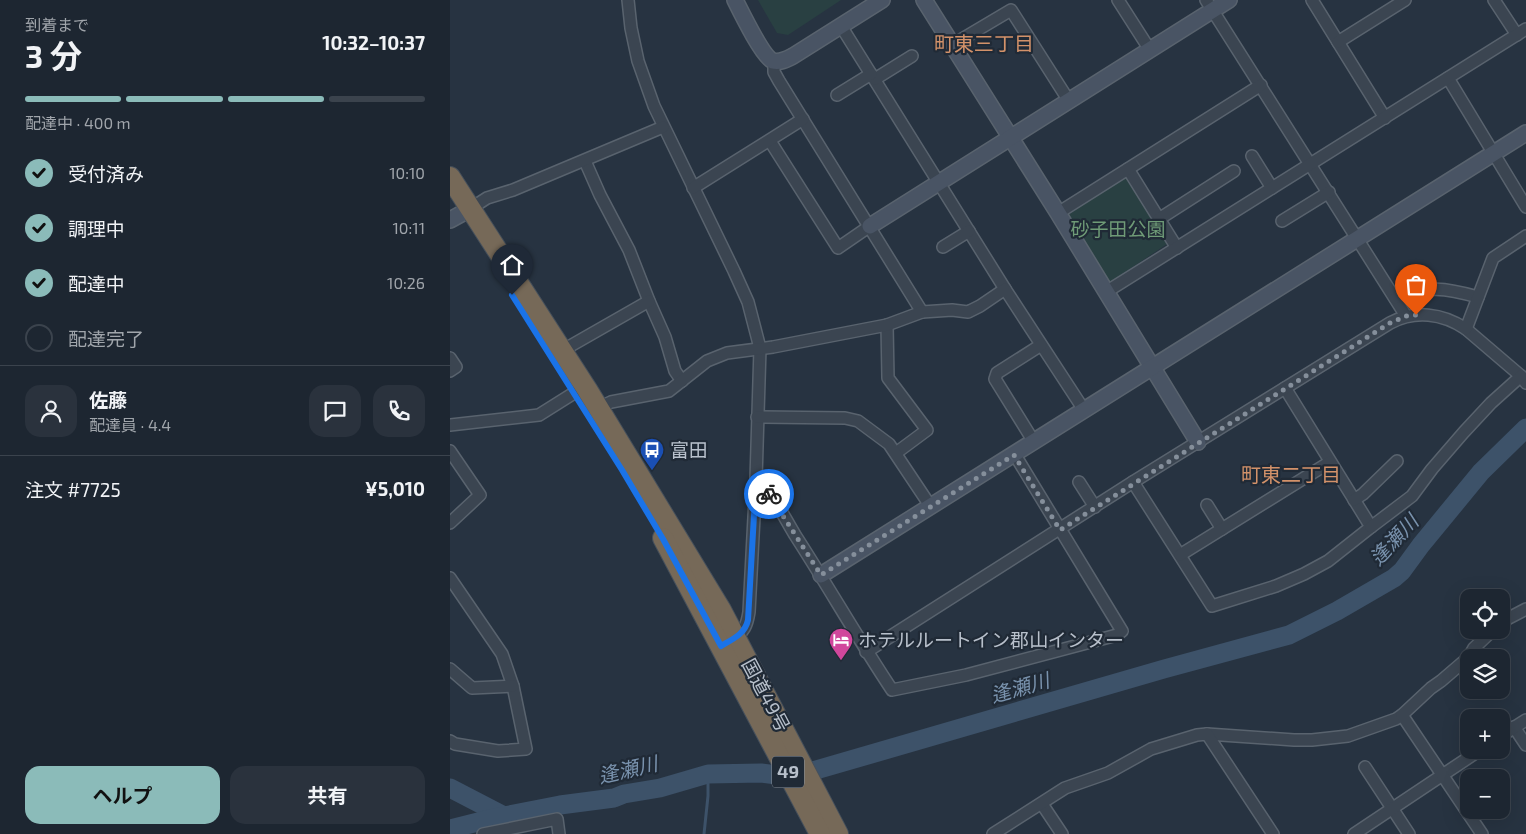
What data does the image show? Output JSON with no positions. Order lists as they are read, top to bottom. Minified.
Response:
{"streets":{"highway":["国道49号","49"]},"districts":["町東三丁目","町東二丁目"],"water":["逢瀬川"],"parks":["砂子田公園"],"places":{"bus stop":["富田"],"hotel":["ホテルルートイン郡山インター"]},"page":{"heading":["3 分","到着まで","10:32–10:37"],"panel":["佐藤","配達員 · 4.4","注文 #7725","¥5,010"],"bar":"配達中 · 400 m","list":[["受付済み","10:10"],["調理中","10:11"],["配達中","10:26"],"配達完了"],"map_buttons":["+","−"],"buttons":["ヘルプ","共有"]}}
